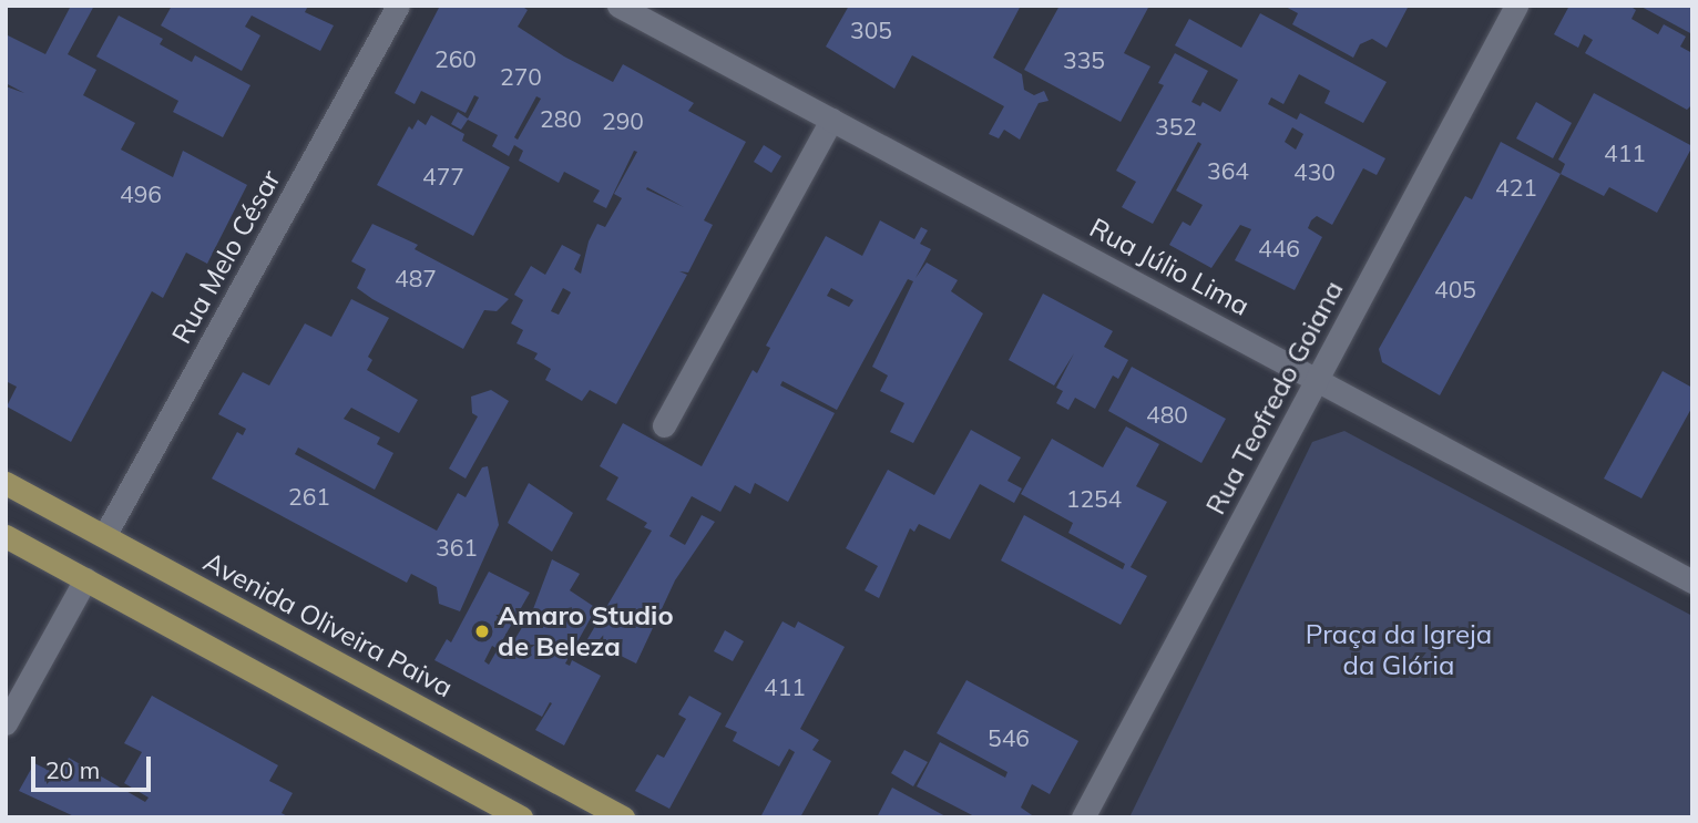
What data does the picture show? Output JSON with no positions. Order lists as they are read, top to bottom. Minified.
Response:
{"streets":{"main road":["Avenida Oliveira Paiva"],"street":["Rua Melo César","Rua Júlio Lima","Rua Teofredo Goiana"]},"crossings":[["Rua Melo César","Avenida Oliveira Paiva"],["Rua Júlio Lima","Rua Teofredo Goiana"]],"parks":["Praça da Igreja da Glória"],"places":["Amaro Studio de Beleza"],"house_numbers":["305","260","335","270","280","290","352","411","364","430","477","421","496","446","487","405","480","261","1254","361","411","546"],"scale_bar":"20 m"}
